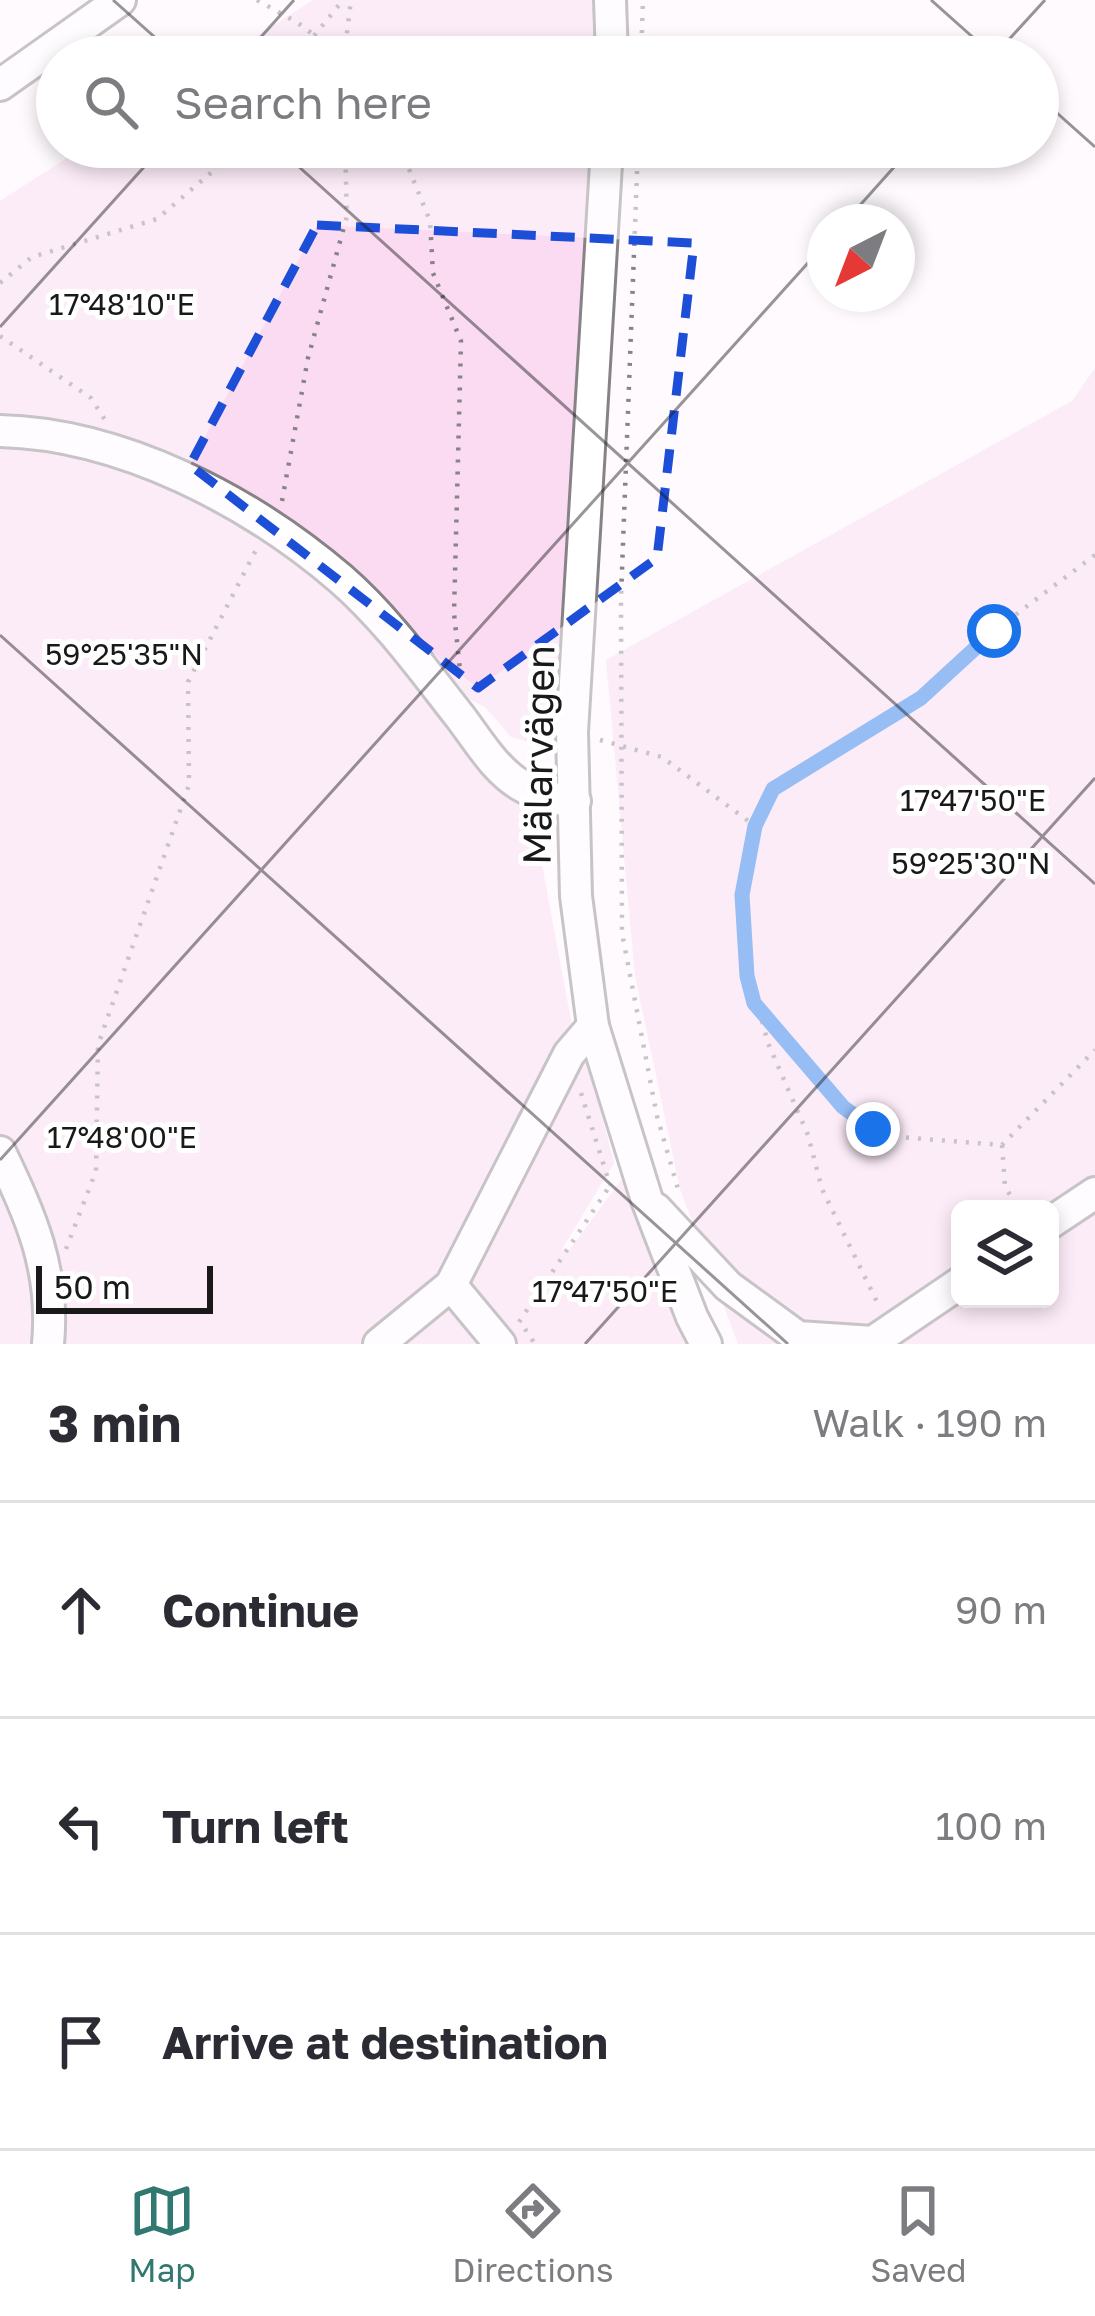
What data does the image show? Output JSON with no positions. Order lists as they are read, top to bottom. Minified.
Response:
{"streets":{"street":["Mälarvägen"]},"scale_bar":"50 m","north":"bottom left","page":{"search":"Search here","scale":"50 m","heading":["3 min","Walk · 190 m"],"list":[["Continue","90 m"],["Turn left","100 m"],"Arrive at destination"],"nav":["Map","Directions","Saved"]},"coordinates":["17°48'10\"E","59°25'35\"N","17°47'50\"E","59°25'30\"N","17°48'00\"E"]}
